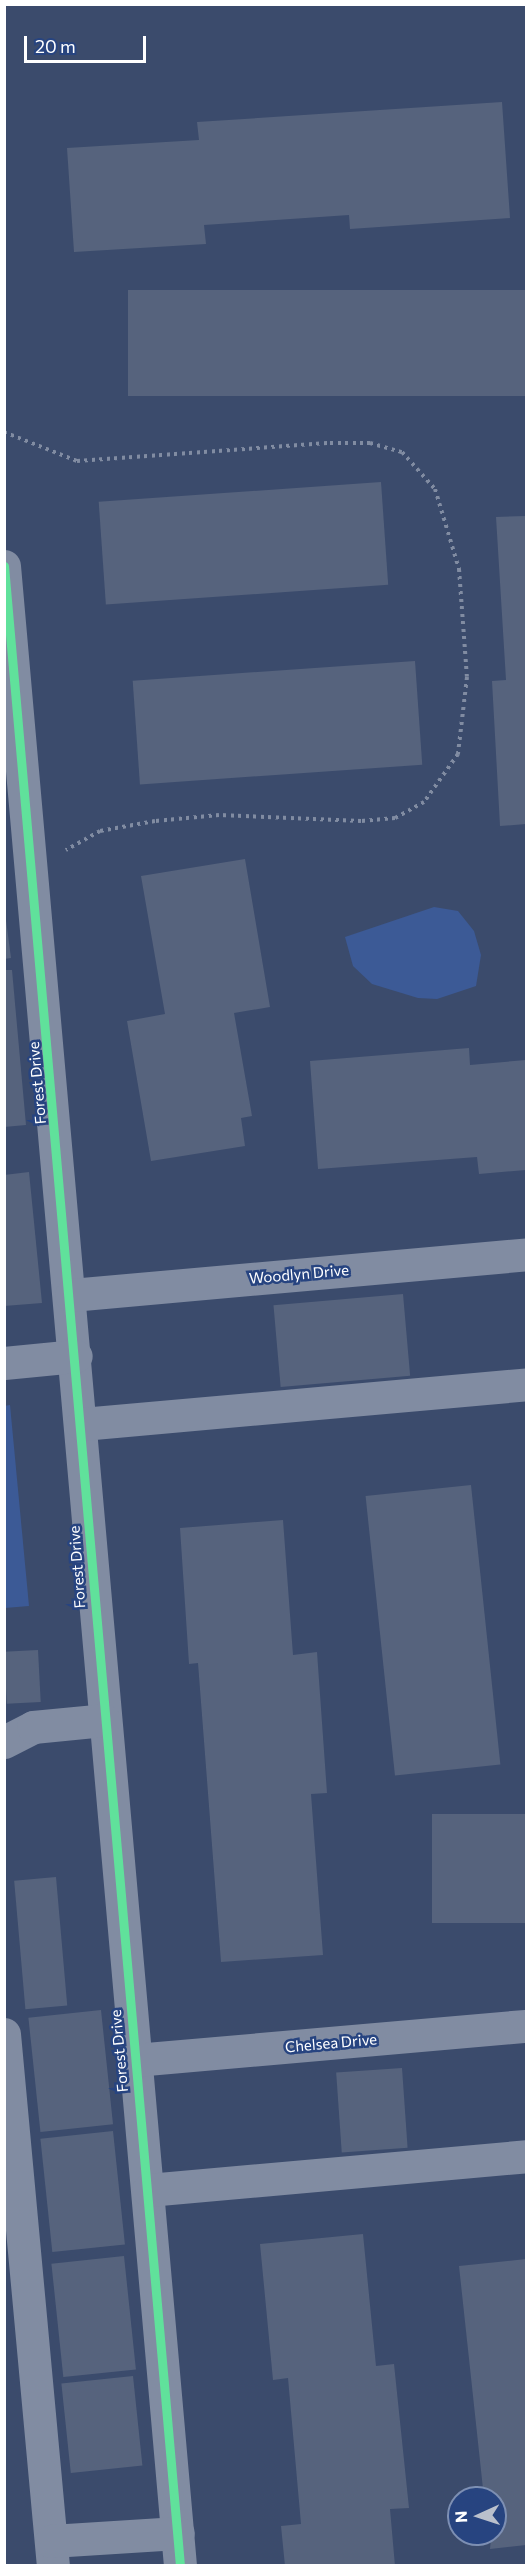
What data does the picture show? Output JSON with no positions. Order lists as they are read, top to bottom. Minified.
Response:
{"streets":{"street":["Forest Drive","Woodlyn Drive","Chelsea Drive"]},"crossings":[["Forest Drive","Woodlyn Drive"],["Forest Drive","Chelsea Drive"]],"scale_bar":"20 m","north":"left"}
